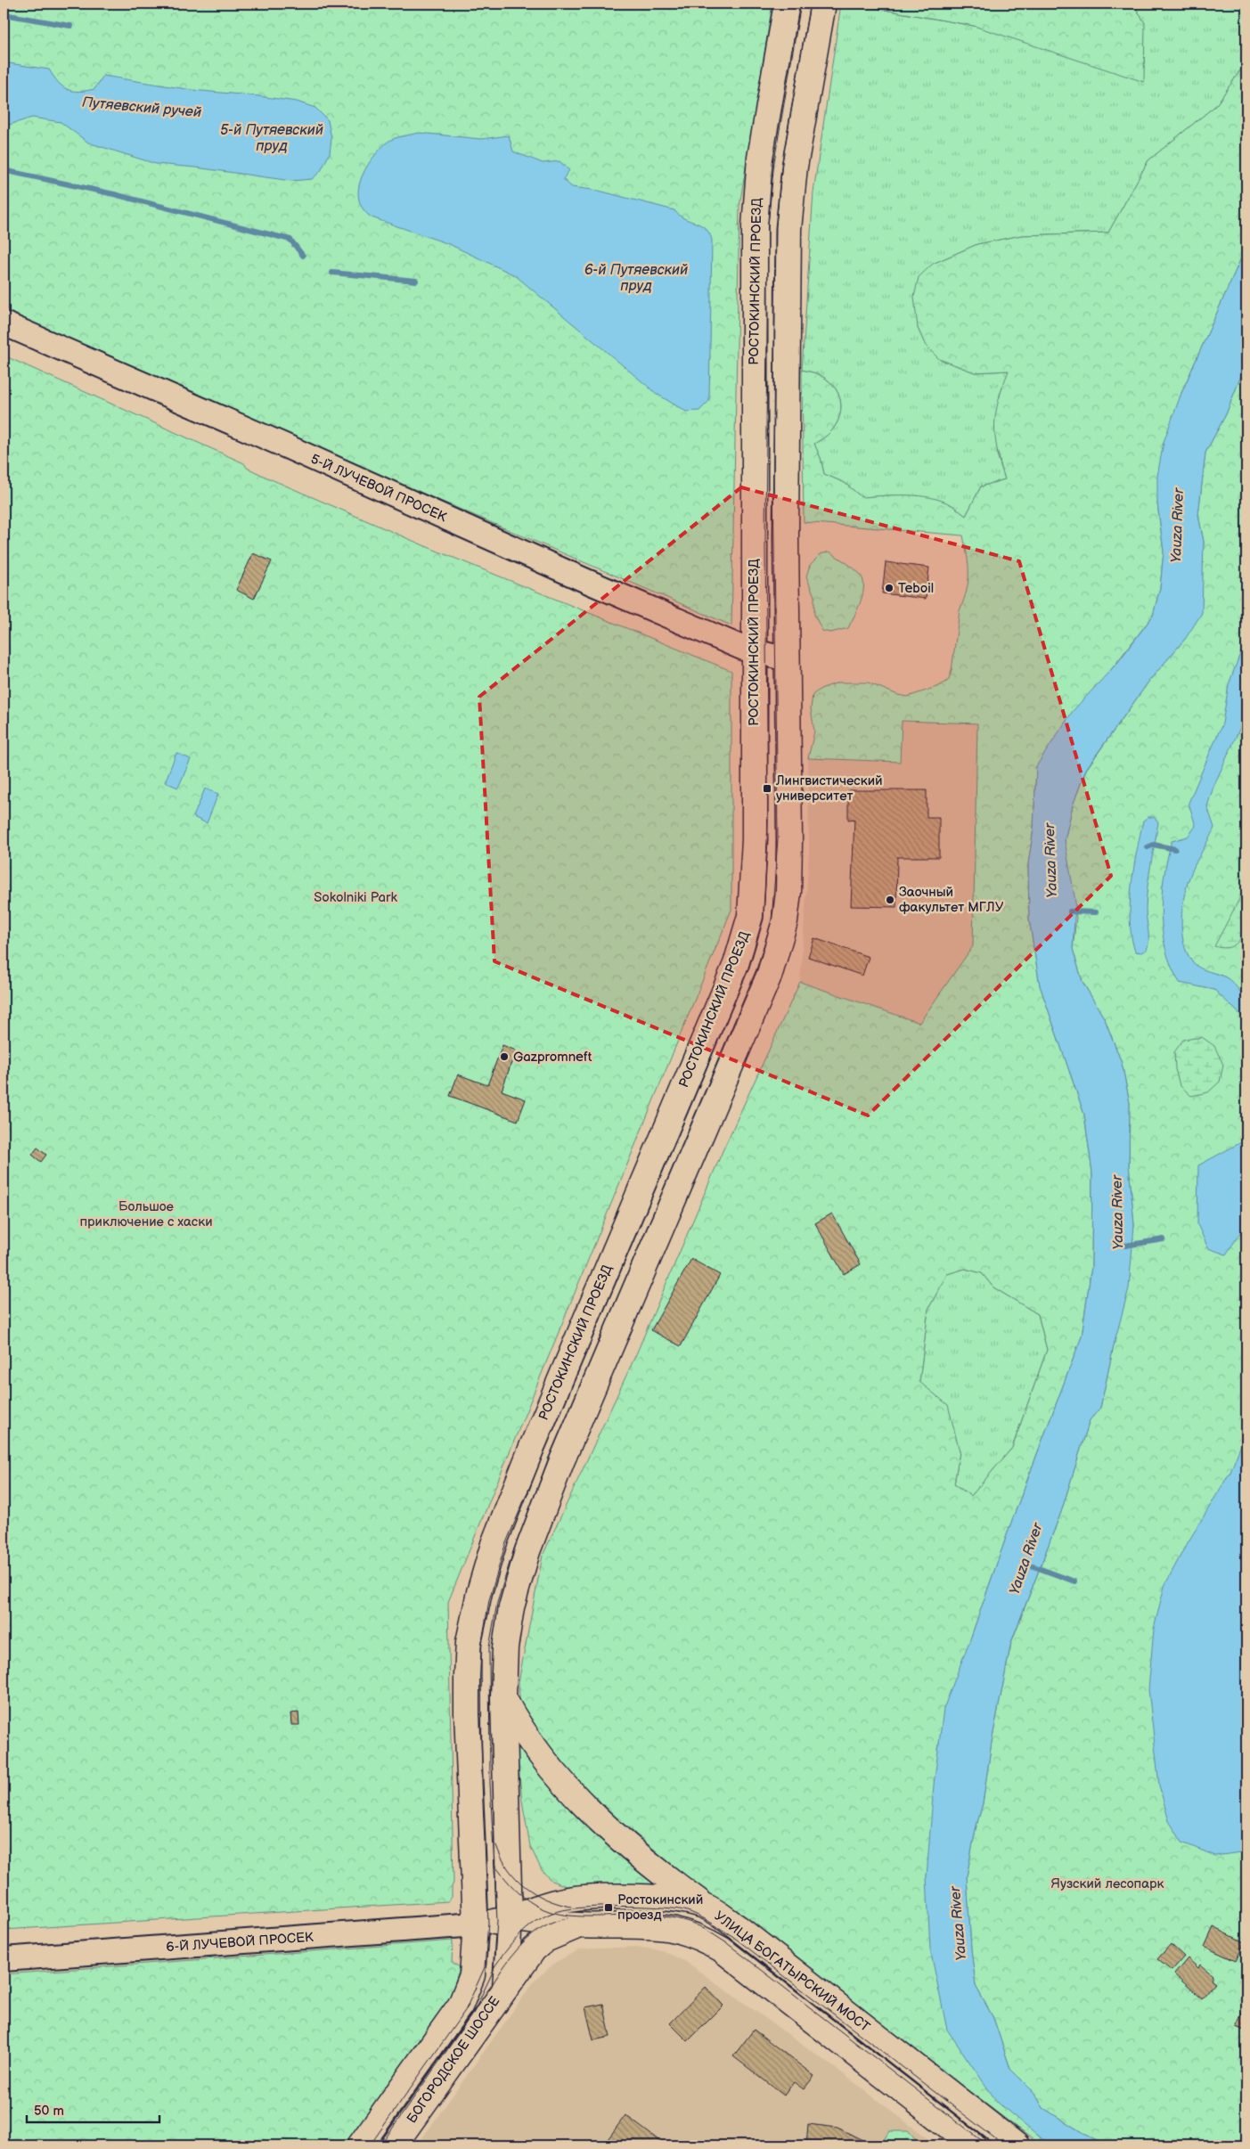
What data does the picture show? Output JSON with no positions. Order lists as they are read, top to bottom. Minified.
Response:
{"streets":{"main road":["РОСТОКИНСКИЙ ПРОЕЗД","УЛИЦА БОГАТЫРСКИЙ МОСТ","БОГОРОДСКОЕ ШОССЕ"],"street":["5-Й ЛУЧЕВОЙ ПРОСЕК","6-Й ЛУЧЕВОЙ ПРОСЕК"]},"crossings":[["РОСТОКИНСКИЙ ПРОЕЗД","5-Й ЛУЧЕВОЙ ПРОСЕК"],["РОСТОКИНСКИЙ ПРОЕЗД","6-Й ЛУЧЕВОЙ ПРОСЕК"],["РОСТОКИНСКИЙ ПРОЕЗД","БОГОРОДСКОЕ ШОССЕ"],["6-Й ЛУЧЕВОЙ ПРОСЕК","БОГОРОДСКОЕ ШОССЕ"],["УЛИЦА БОГАТЫРСКИЙ МОСТ","БОГОРОДСКОЕ ШОССЕ"]],"water":["Путяевский ручей","5-й Путяевский пруд","6-й Путяевский пруд","Yauza River"],"parks":["Sokolniki Park","Большое приключение с хаски","Яузский лесопарк"],"places":{"other":["Teboil","Заочный факультет МГЛУ","Gazpromneft"],"transit":["Лингвистический университет","Ростокинский проезд"]},"scale_bar":"50 m"}
